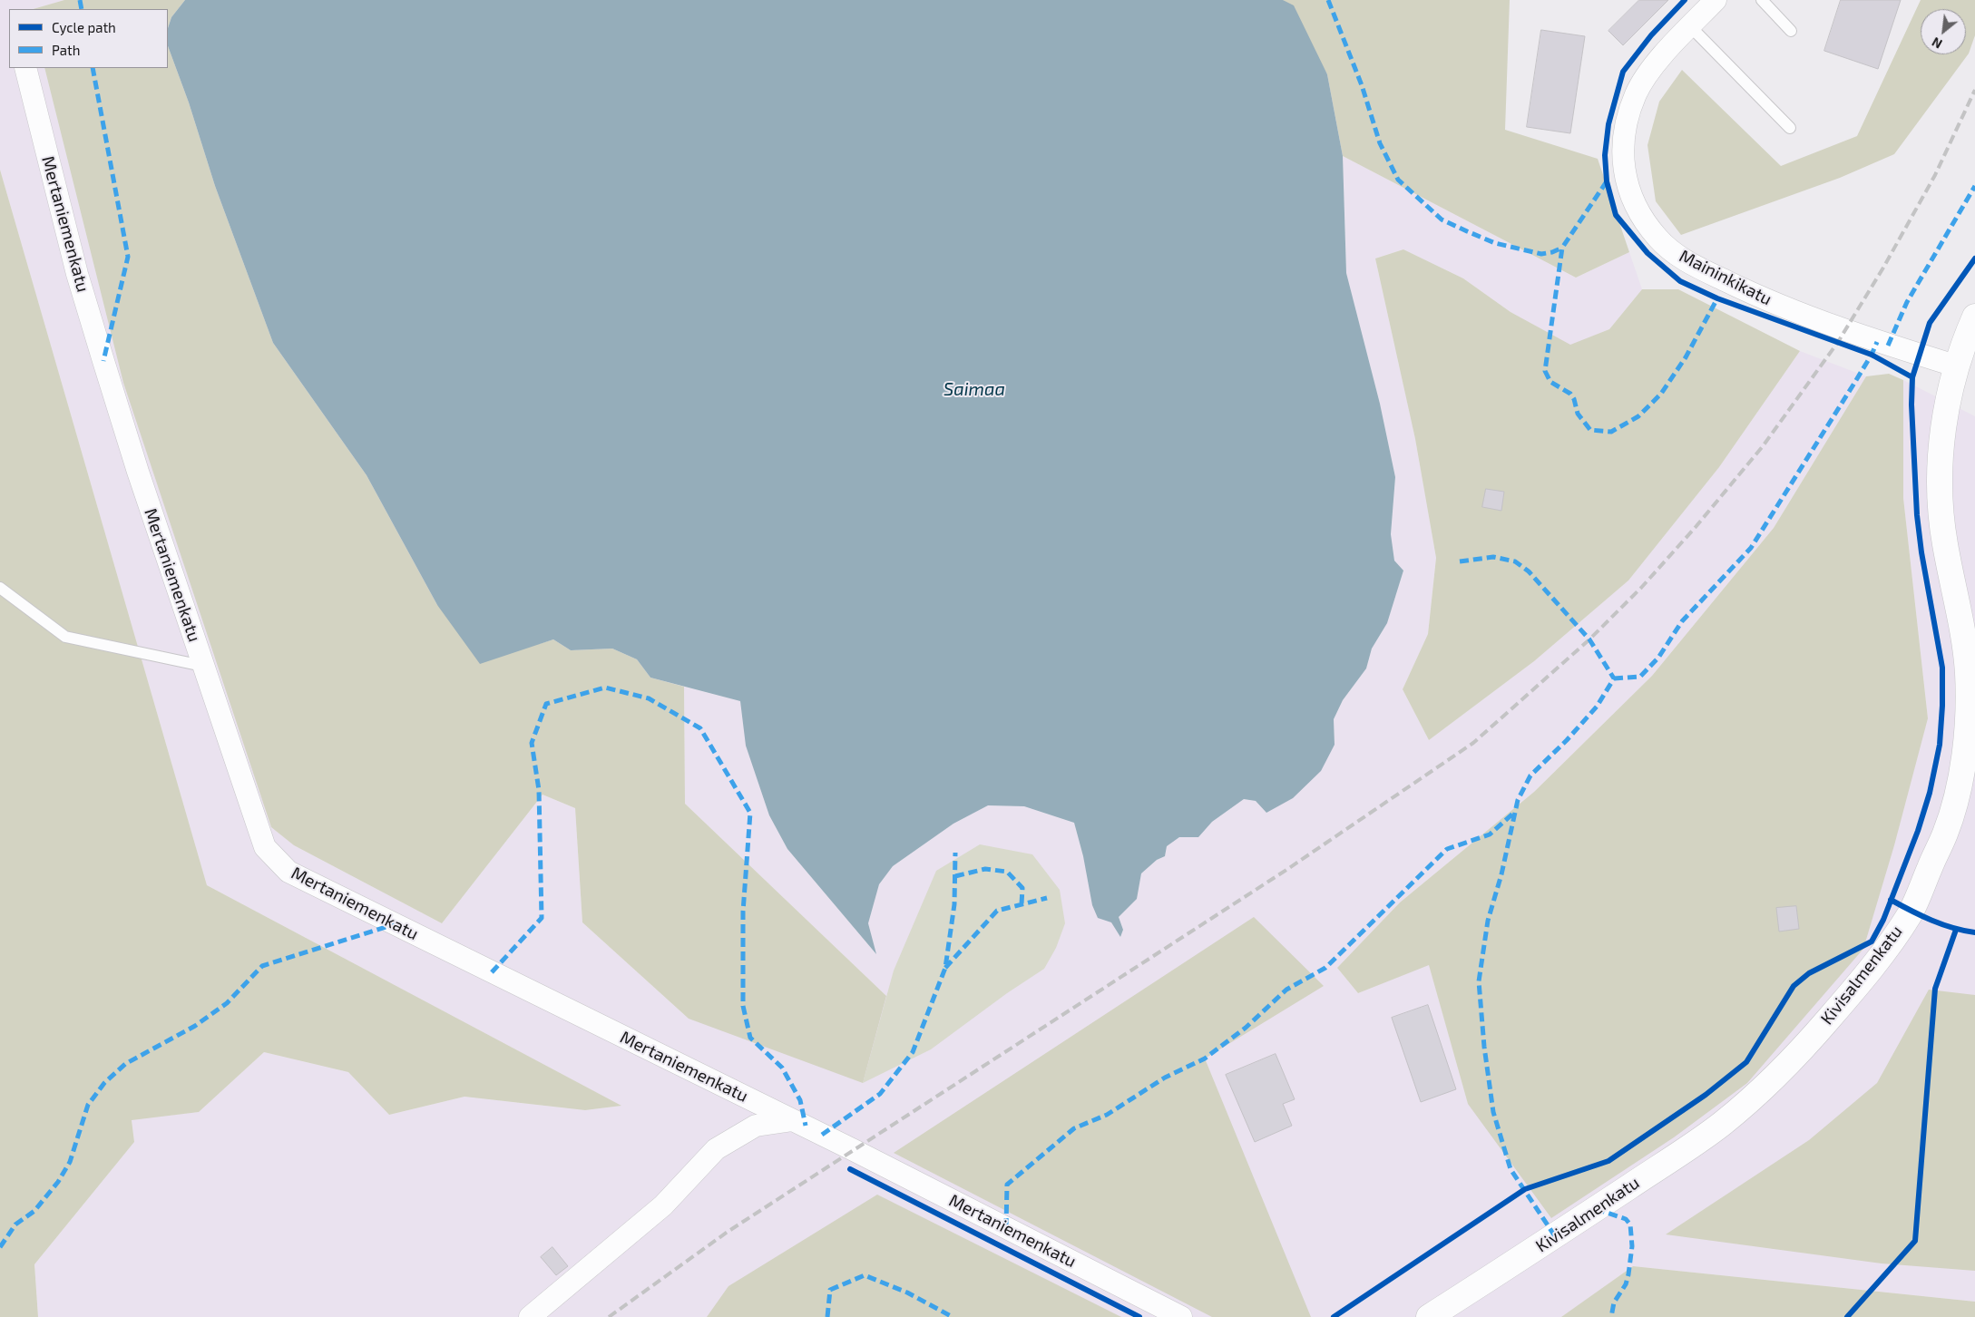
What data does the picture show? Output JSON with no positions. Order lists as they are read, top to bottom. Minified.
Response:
{"streets":{"street":["Mertaniemenkatu","Maininkikatu","Kivisalmenkatu"]},"crossings":[["Maininkikatu","Kivisalmenkatu"]],"water":["Saimaa"],"legend":["Cycle path","Path"],"north":"bottom left"}
